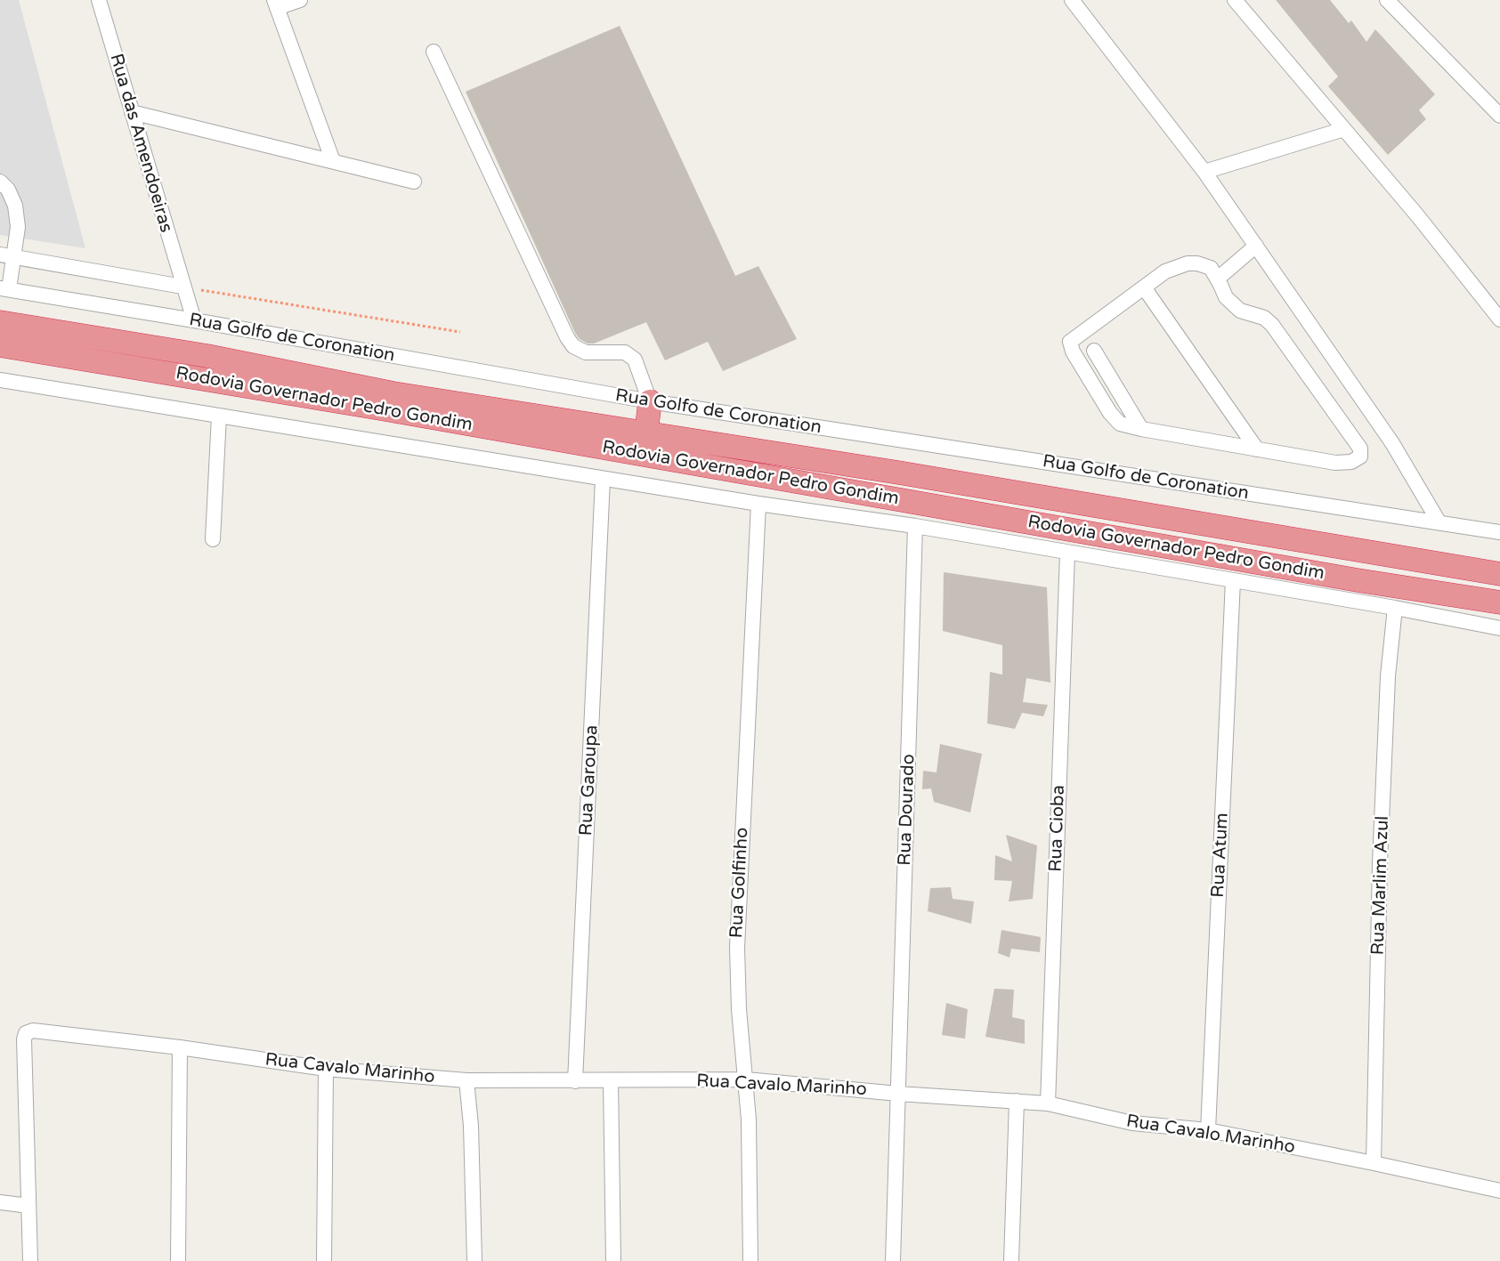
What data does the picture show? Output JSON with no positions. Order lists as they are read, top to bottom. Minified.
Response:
{"streets":{"highway":["Rodovia Governador Pedro Gondim"],"street":["Rua das Amendoeiras","Rua Golfo de Coronation","Rua Garoupa","Rua Dourado","Rua Cioba","Rua Atum","Rua Golfinho","Rua Marlim Azul","Rua Cavalo Marinho"]},"crossings":[["Rua das Amendoeiras","Rua Golfo de Coronation"],["Rua Garoupa","Rua Cavalo Marinho"],["Rua Dourado","Rua Cavalo Marinho"],["Rua Cioba","Rua Cavalo Marinho"],["Rua Atum","Rua Cavalo Marinho"],["Rua Golfinho","Rua Cavalo Marinho"],["Rua Marlim Azul","Rua Cavalo Marinho"]]}
